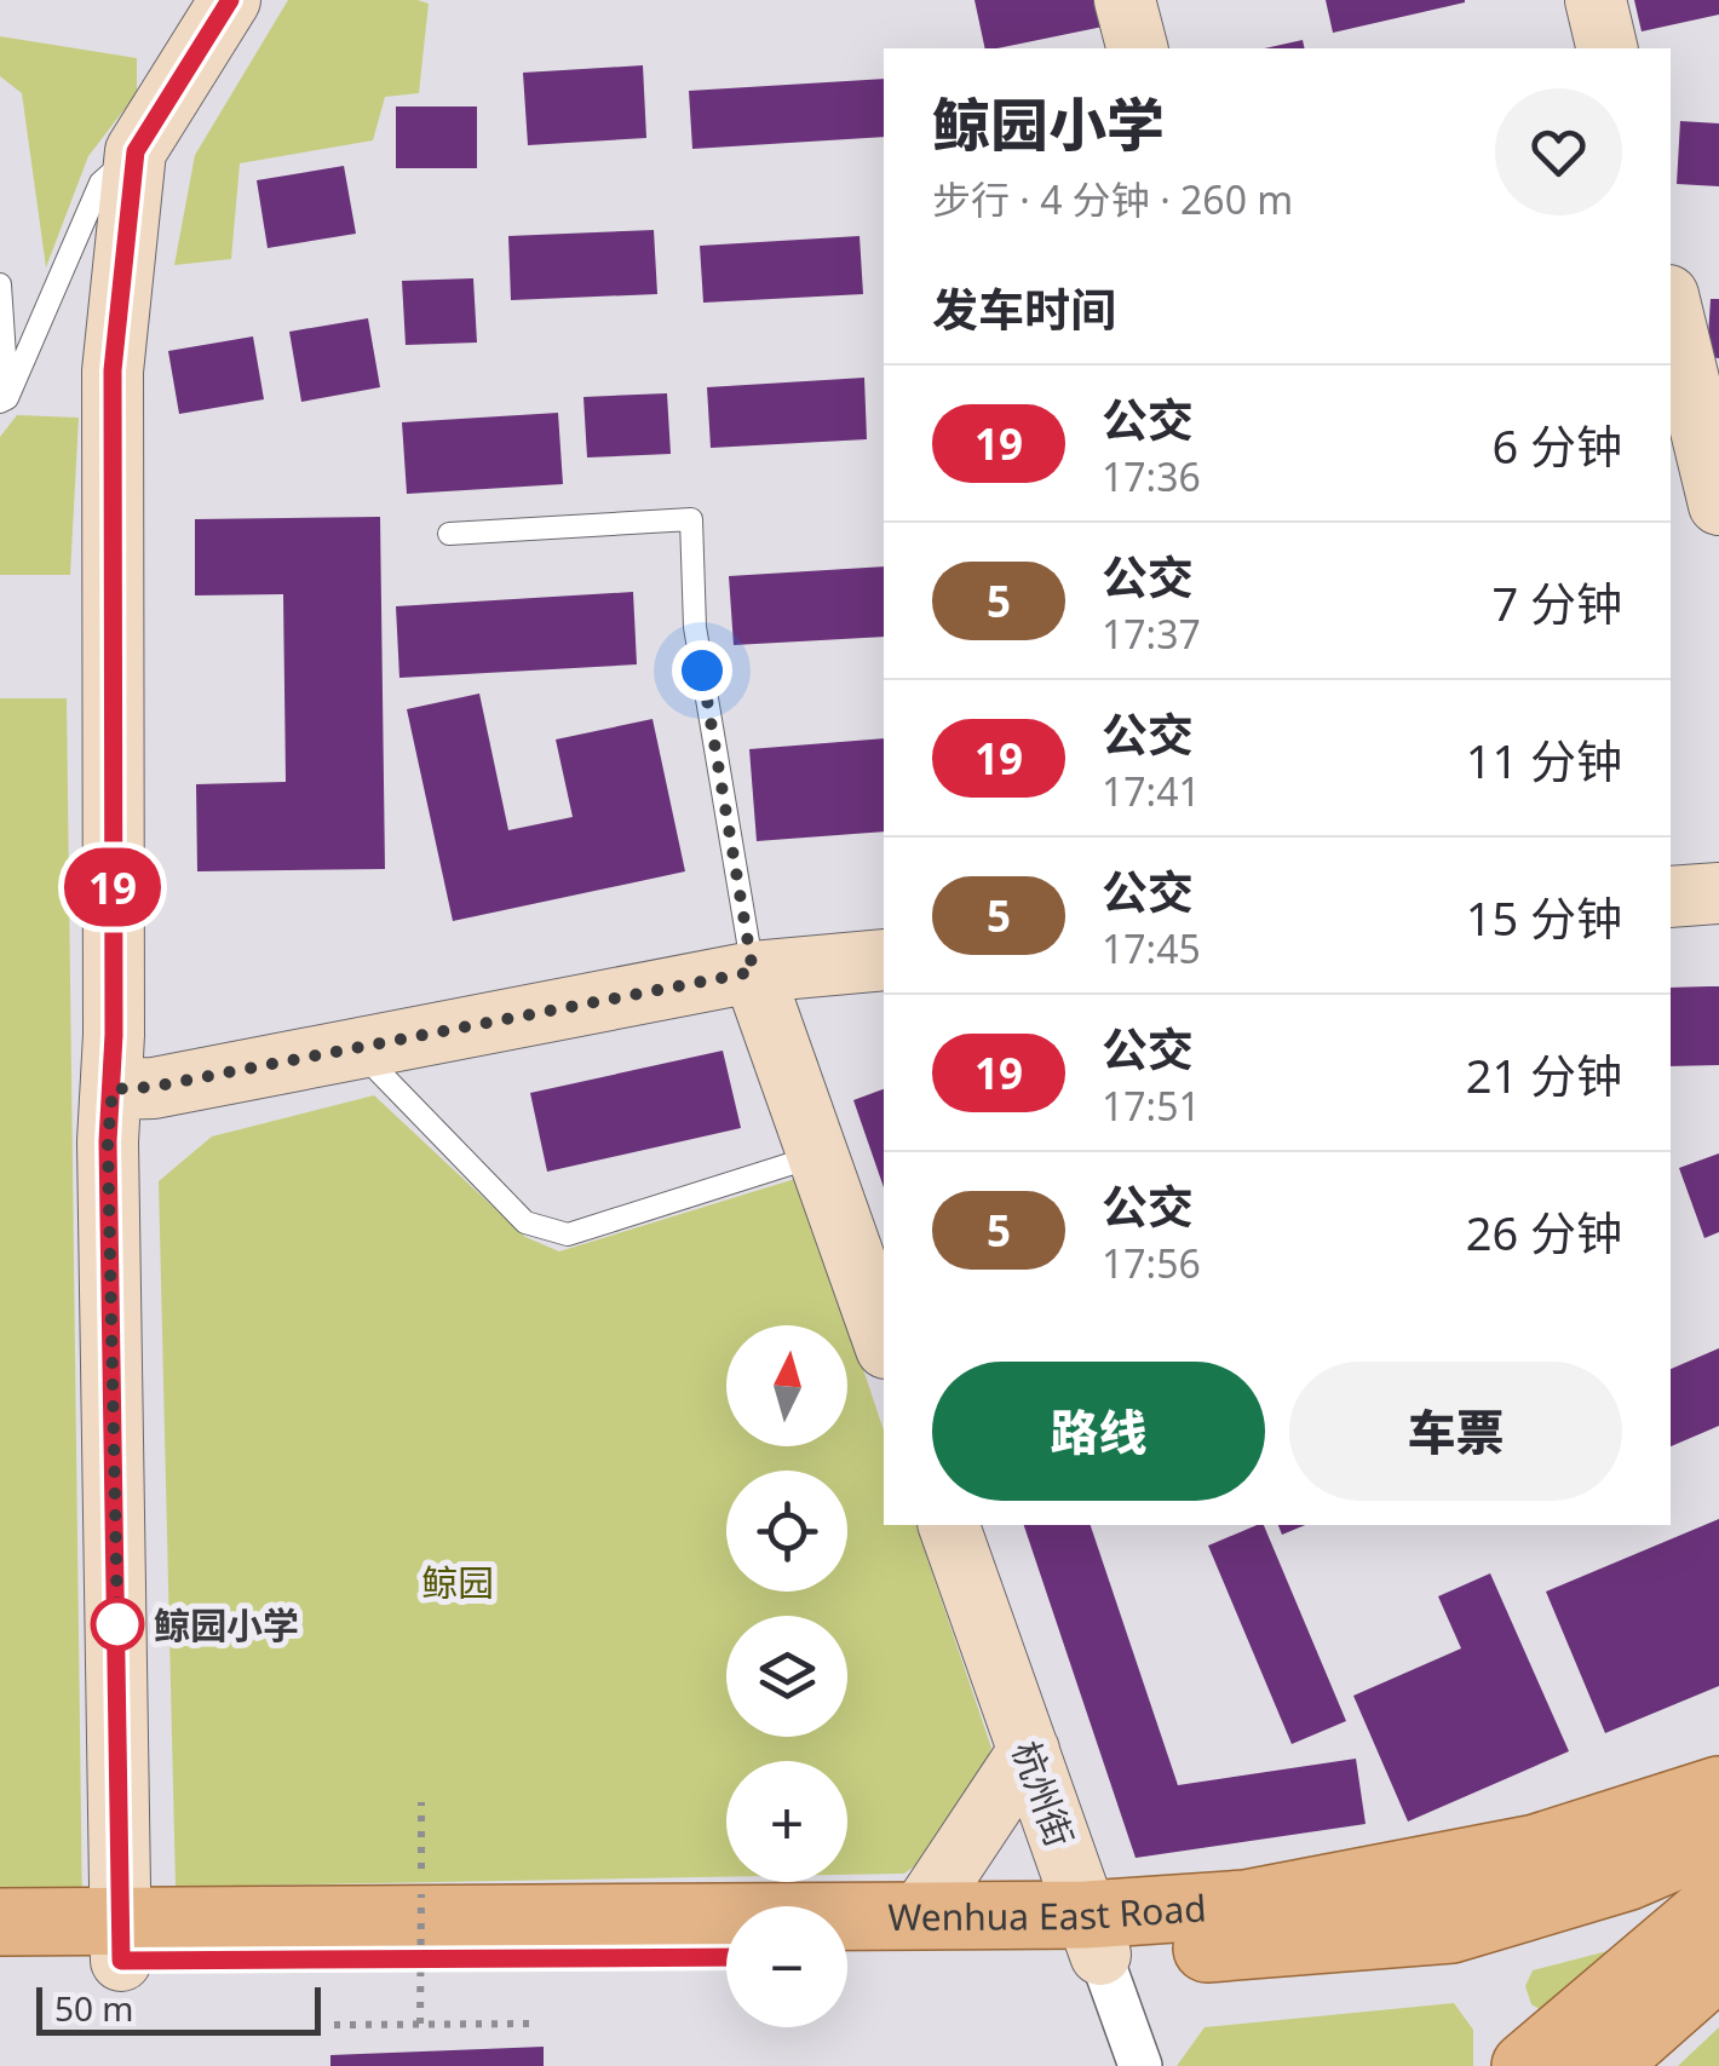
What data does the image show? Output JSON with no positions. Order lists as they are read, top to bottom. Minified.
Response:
{"streets":{"main road":["Wenhua East Road"],"street":["杭州街"]},"crossings":[["杭州街","Wenhua East Road"]],"parks":["鲸园"],"places":["鲸园小学"],"lines":["bus line 19"],"scale_bar":"50 m","north":"top","page":{"on_map":"19","heading":[["鲸园小学","步行 · 4 分钟 · 260 m"],"发车时间"],"list":[{"mark":"19","name":"公交","note":"17:36","value":"6 分钟"},{"mark":"5","name":"公交","note":"17:37","value":"7 分钟"},{"mark":"19","name":"公交","note":"17:41","value":"11 分钟"},{"mark":"5","name":"公交","note":"17:45","value":"15 分钟"},{"mark":"19","name":"公交","note":"17:51","value":"21 分钟"},{"mark":"5","name":"公交","note":"17:56","value":"26 分钟"}],"map_buttons":["+","−"],"buttons":["路线","车票"],"scale":"50 m"}}
